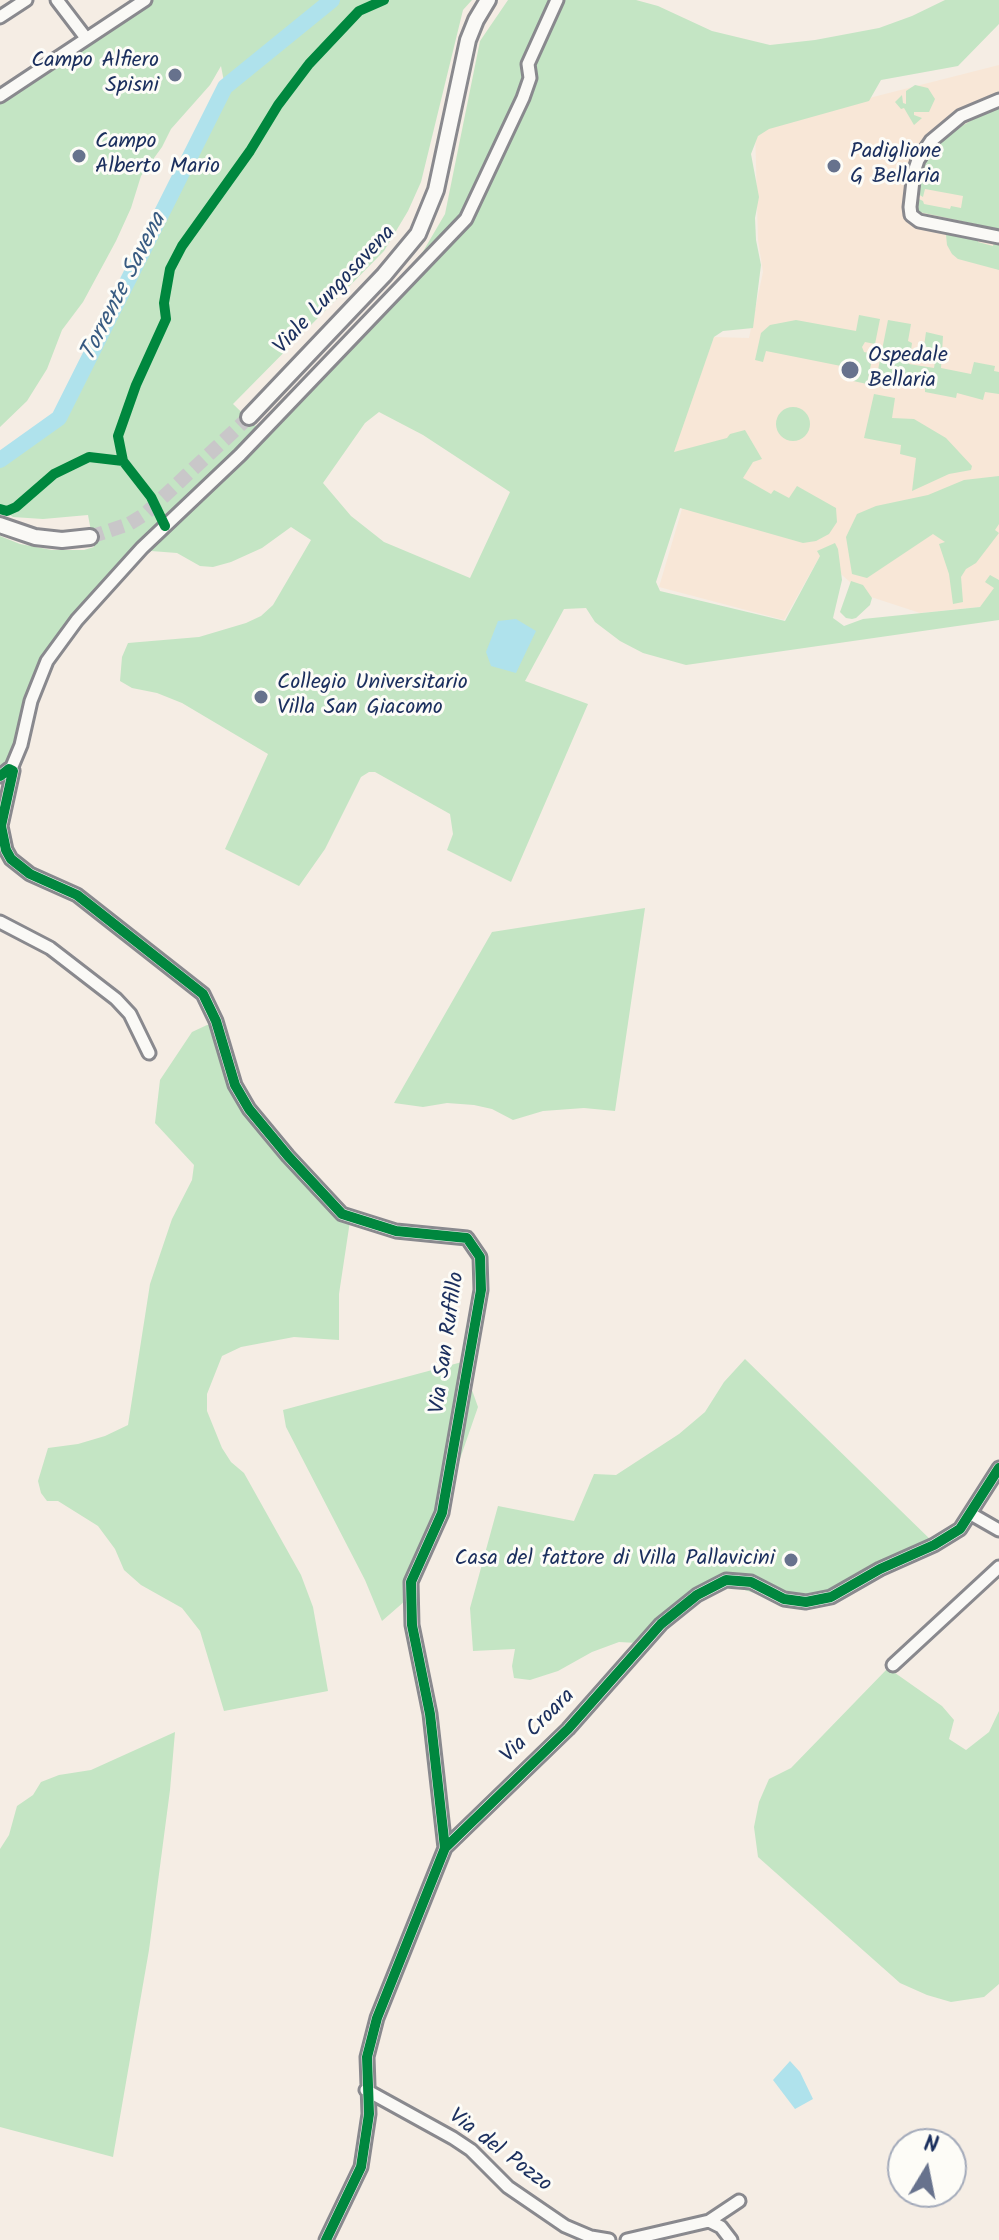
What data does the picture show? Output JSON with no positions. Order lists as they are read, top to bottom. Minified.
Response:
{"streets":{"main road":["Viale Lungosavena"],"street":["Via San Ruffillo","Via Croara","Via del Pozzo"]},"crossings":[["Via San Ruffillo","Via Croara"],["Via Croara","Via del Pozzo"]],"water":["Torrente Savena"],"places":["Campo Alfiero Spisni","Campo Alberto Mario","Padiglione G Bellaria","Ospedale Bellaria","Collegio Universitario Villa San Giacomo","Casa del fattore di Villa Pallavicini"],"north":"top"}
